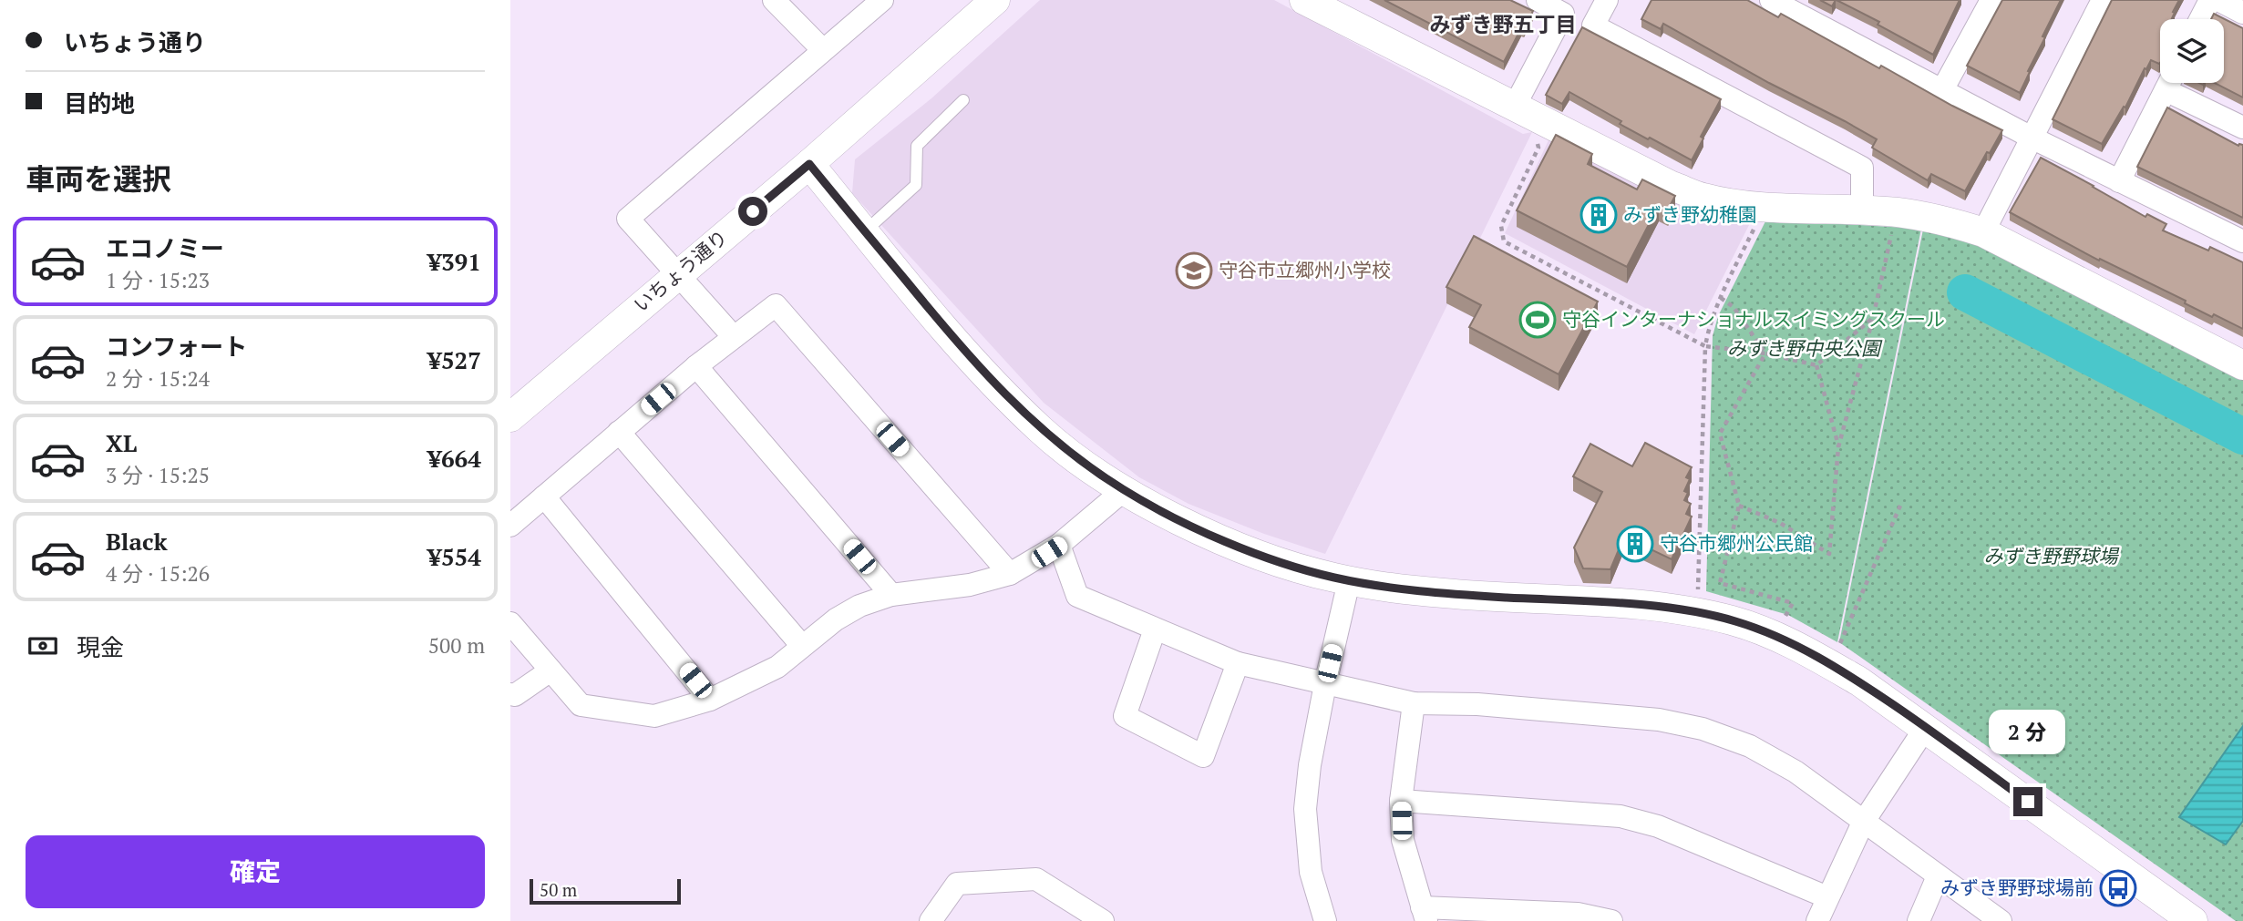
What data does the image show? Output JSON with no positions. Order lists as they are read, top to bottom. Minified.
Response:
{"streets":{"street":["いちょう通り"]},"districts":["みずき野五丁目"],"parks":["みずき野中央公園","みずき野野球場"],"places":{"building":["みずき野幼稚園","守谷市郷州公民館"],"school or university":["守谷市立郷州小学校"],"sports":["守谷インターナショナルスイミングスクール"],"bus stop":["みずき野野球場前"]},"scale_bar":"50 m","page":{"banner":["いちょう通り","目的地"],"heading":"車両を選択","list":[{"name":"エコノミー","note":"1 分 · 15:23","value":"¥391"},{"name":"コンフォート","note":"2 分 · 15:24","value":"¥527"},{"name":"XL","note":"3 分 · 15:25","value":"¥664"},{"name":"Black","note":"4 分 · 15:26","value":"¥554"}],"pay":["現金","500 m"],"bubble":"2 分","buttons":"確定","scale":"50 m"}}
